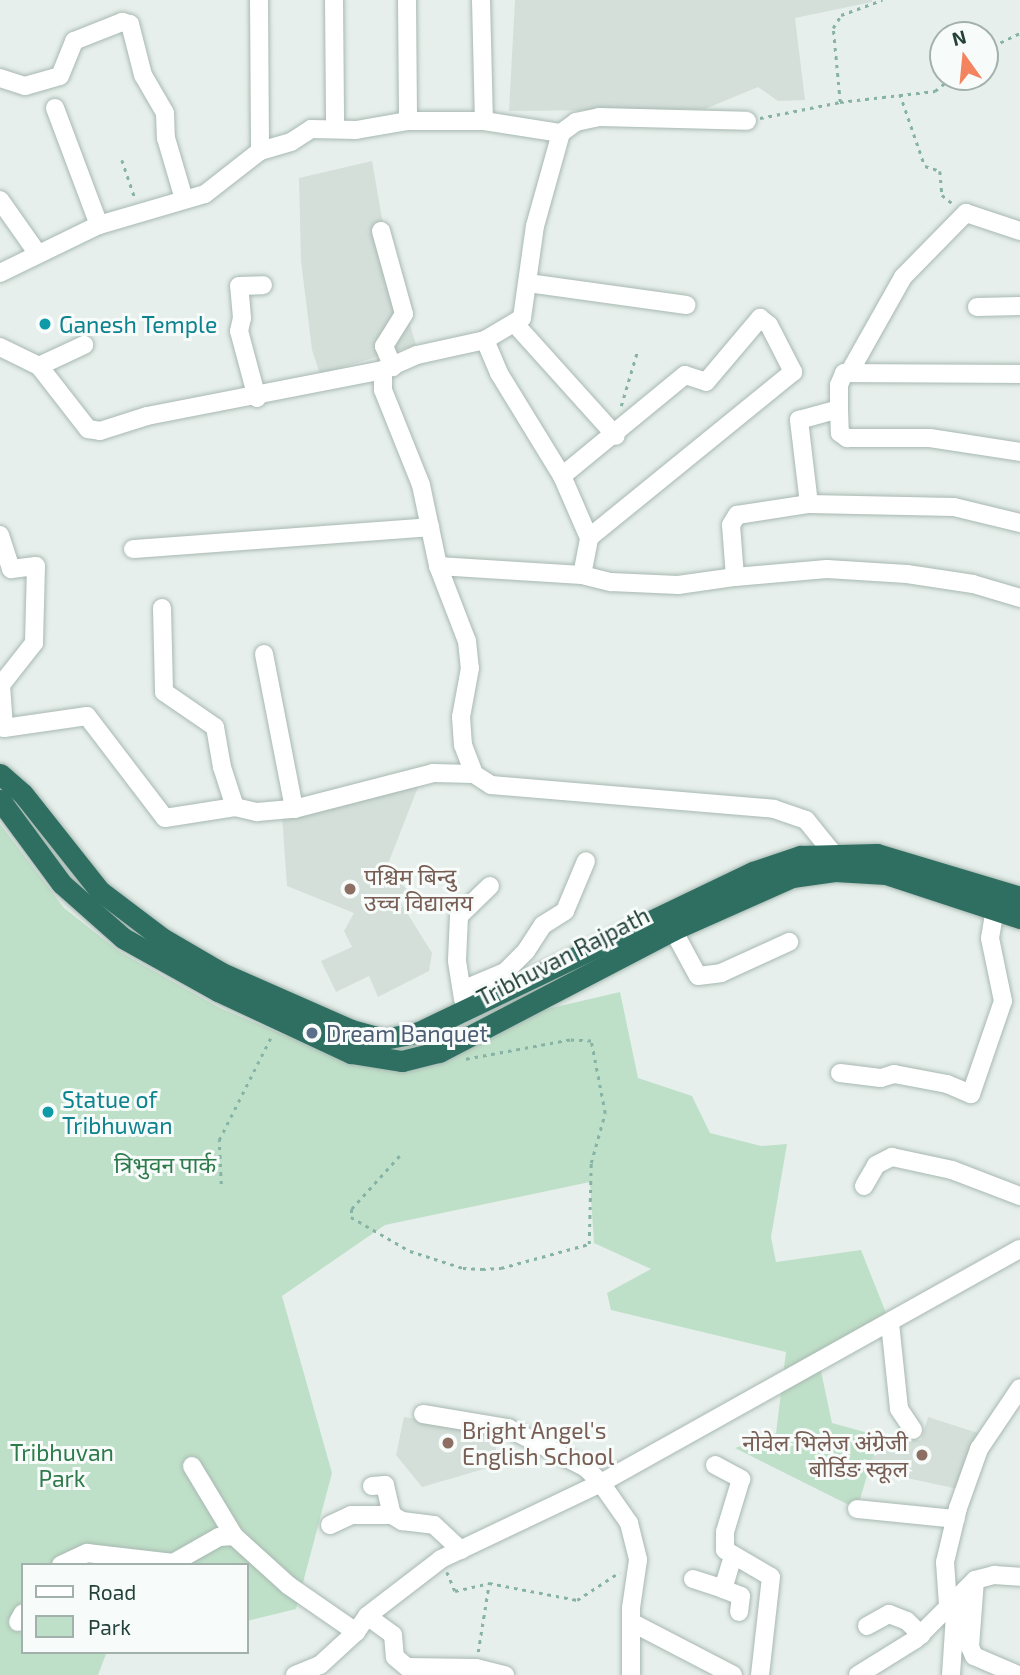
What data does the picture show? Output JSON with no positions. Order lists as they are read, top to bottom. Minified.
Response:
{"streets":{"highway":["Tribhuvan Rajpath"]},"parks":["त्रिभुवन पार्क","Tribhuvan Park"],"places":["Ganesh Temple","पश्चिम बिन्दु उच्च विद्यालय","Dream Banquet","Statue of Tribhuwan","Bright Angel's English School","नोवेल भिलेज अंग्रेजी बोर्डिङ स्कूल"],"legend":["Road","Park"],"north":"top"}
